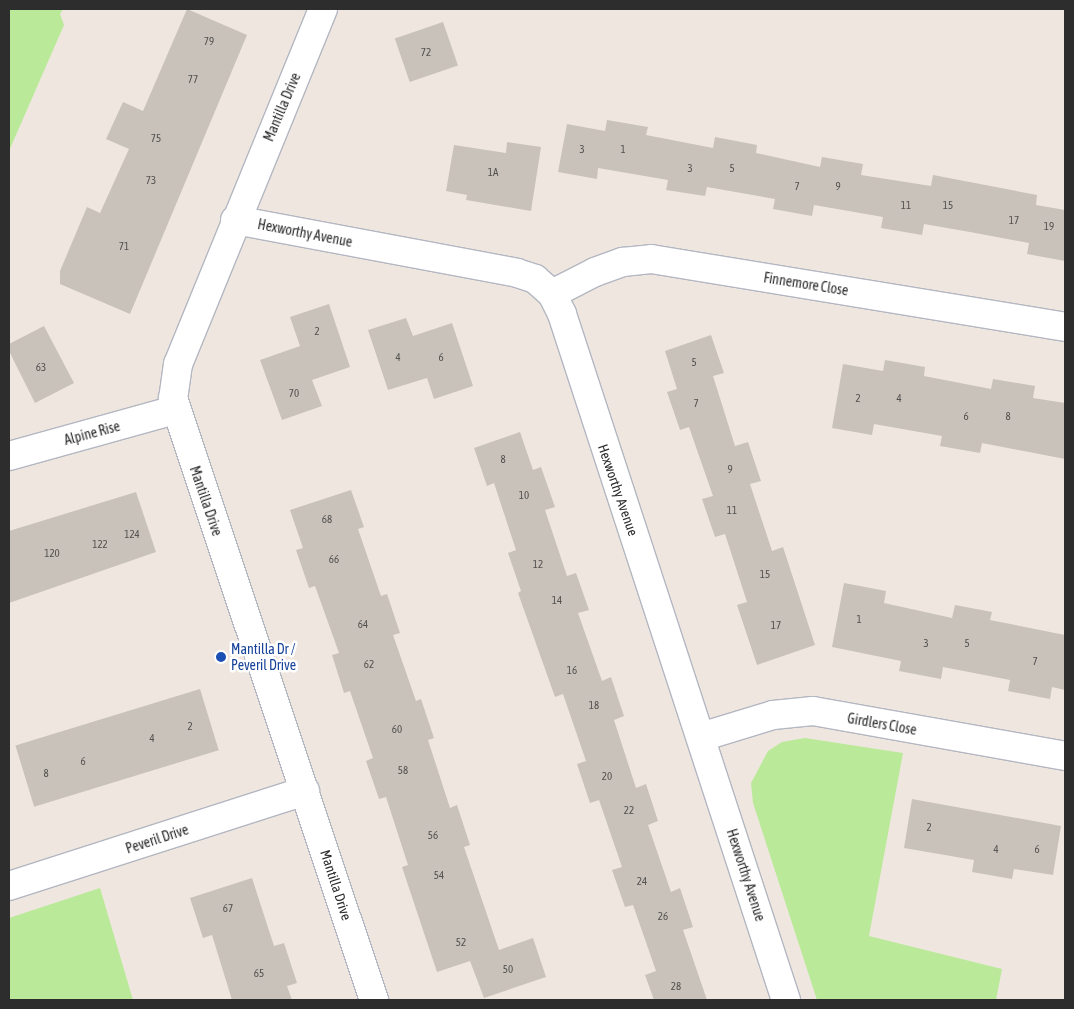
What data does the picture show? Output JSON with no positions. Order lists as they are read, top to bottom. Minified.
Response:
{"streets":{"street":["Mantilla Drive","Hexworthy Avenue","Finnemore Close","Alpine Rise","Girdlers Close","Peveril Drive"]},"crossings":[["Mantilla Drive","Hexworthy Avenue"],["Mantilla Drive","Alpine Rise"],["Mantilla Drive","Peveril Drive"],["Hexworthy Avenue","Finnemore Close"],["Hexworthy Avenue","Girdlers Close"]],"places":["Mantilla Dr / Peveril Drive"],"house_numbers":["79","72","77","75","3","1","3","5","1A","73","7","9","11","15","17","19","71","2","4","6","5","63","70","2","4","7","6","8","8","9","10","11","68","124","122","120","66","12","15","14","1","64","17","3","5","7","62","16","18","2","60","4","6","58","8","20","22","2","56","4","6","54","24","67","26","52","50","65","28"]}
